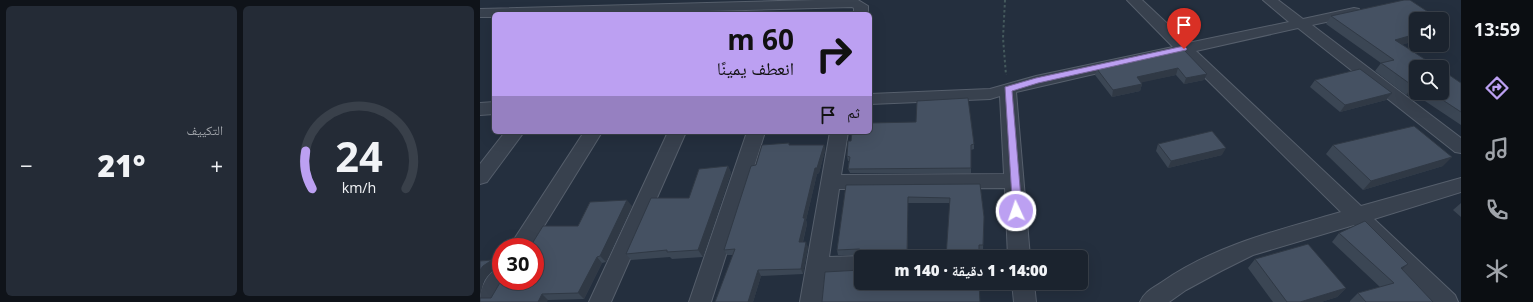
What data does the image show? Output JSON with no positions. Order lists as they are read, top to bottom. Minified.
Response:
{"page":{"tabs":"13:59","tile":"التكييف","turn":["60 m","انعطف يمينًا"],"then":"ثم","heat":["−","21°","+"],"limit":"30","trip":"14:00 · 1 دقيقة · 140 m","gauge":["24","km/h"]}}
